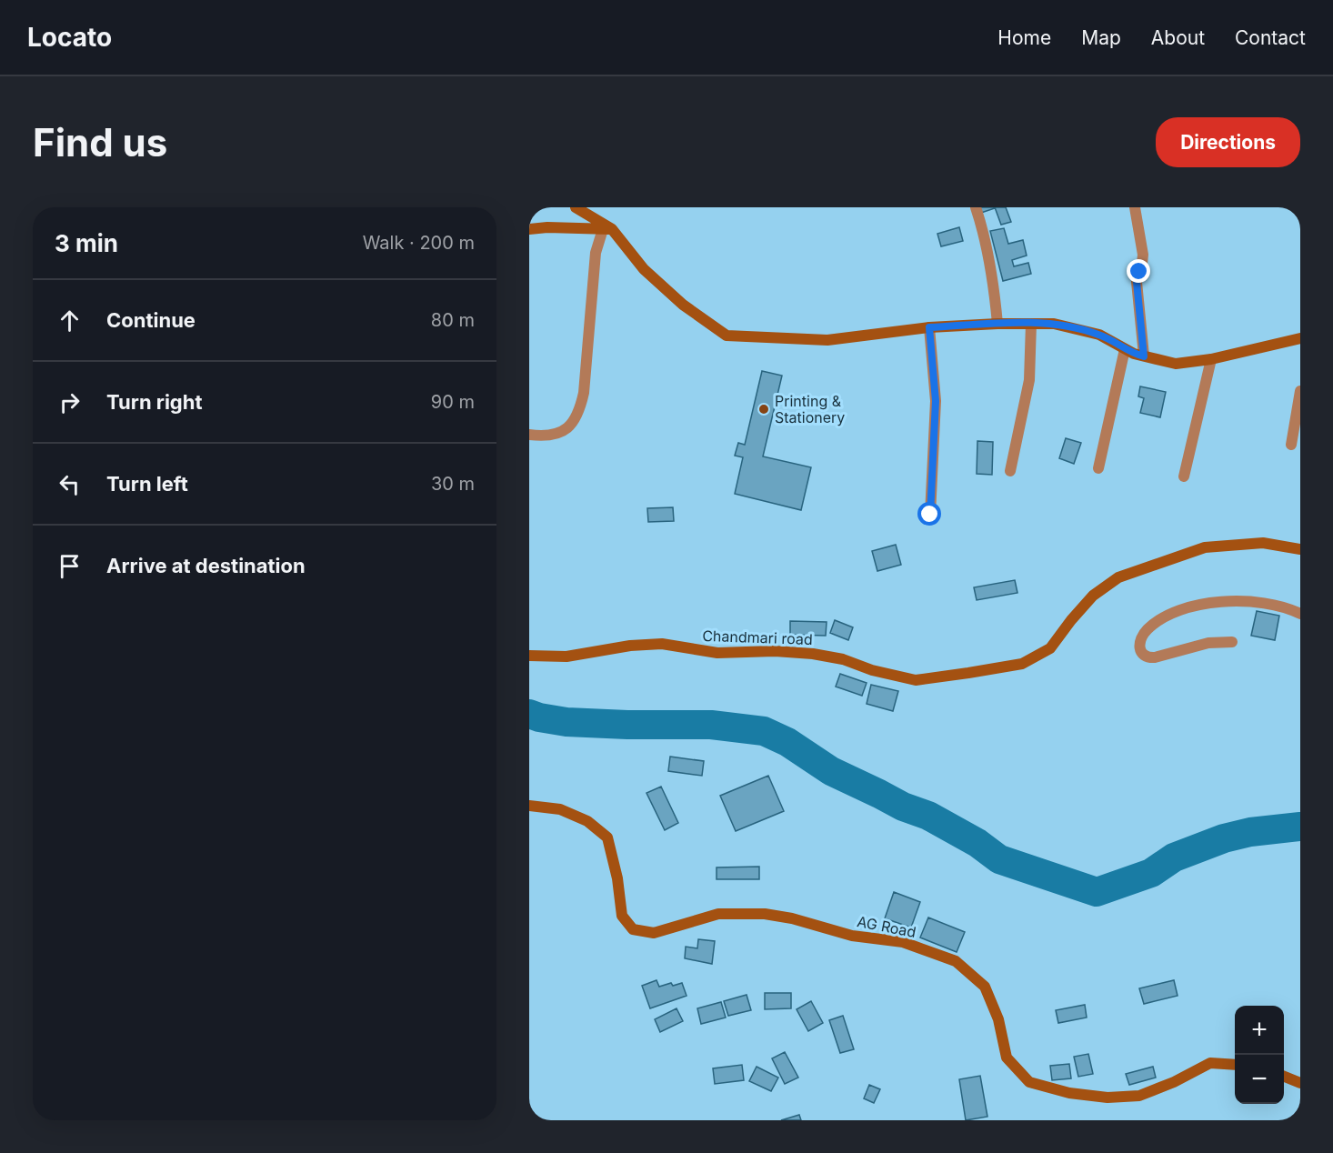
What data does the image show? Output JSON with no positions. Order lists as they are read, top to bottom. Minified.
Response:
{"streets":{"main road":["Chandmari road","AG Road"]},"places":["Printing & Stationery"],"page":{"header":"Locato","nav":["Home","Map","About","Contact"],"buttons":"Directions","title":"Find us","heading":["3 min","Walk · 200 m"],"list":[["Continue","80 m"],["Turn right","90 m"],["Turn left","30 m"],"Arrive at destination"],"map_buttons":["+","−"]}}
